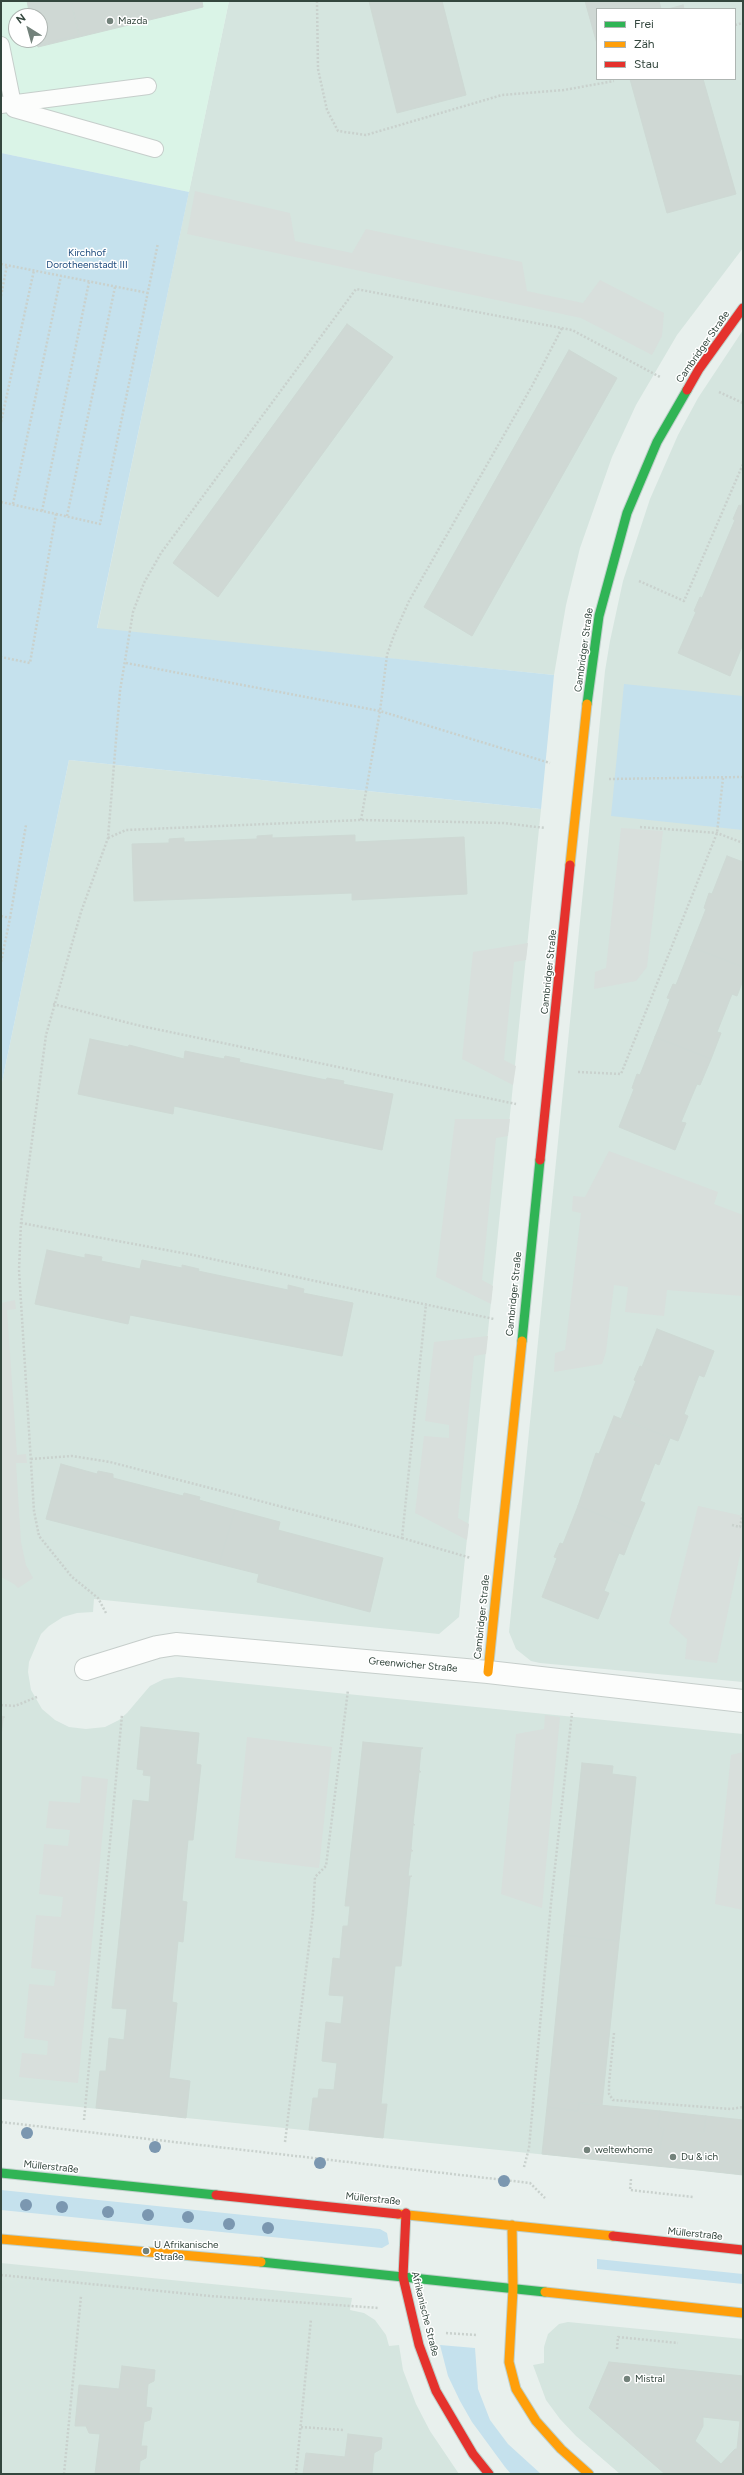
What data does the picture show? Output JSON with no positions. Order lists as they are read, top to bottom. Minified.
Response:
{"streets":{"street":["Cambridger Straße","Greenwicher Straße","Müllerstraße","Afrikanische Straße"]},"crossings":[["Cambridger Straße","Greenwicher Straße"],["Müllerstraße","Afrikanische Straße"]],"parks":["Kirchhof Dorotheenstadt III"],"places":["Mazda","weltewhome","Du & ich","U Afrikanische Straße","Mistral"],"legend":["Frei","Zäh","Stau"],"north":"top left"}
